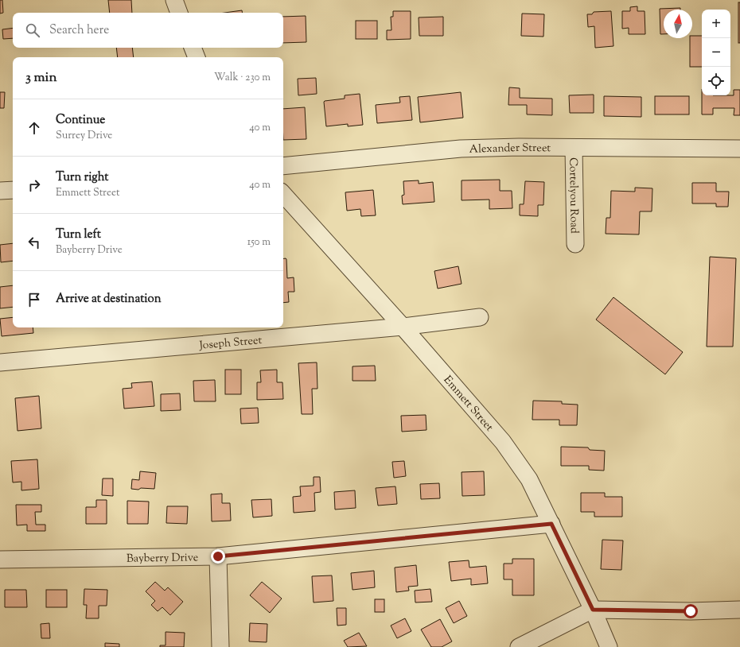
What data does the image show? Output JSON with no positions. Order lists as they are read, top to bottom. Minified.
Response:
{"streets":{"street":["Alexander Street","Cortelyou Road","Joseph Street","Emmett Street","Bayberry Drive"]},"crossings":[["Alexander Street","Cortelyou Road"],["Joseph Street","Emmett Street"],["Emmett Street","Bayberry Drive"]],"north":"top","page":{"map_buttons":["+","−"],"search":"Search here","heading":["3 min","Walk · 230 m"],"list":[["Continue","Surrey Drive","40 m"],["Turn right","Emmett Street","40 m"],["Turn left","Bayberry Drive","150 m"],"Arrive at destination"]}}
